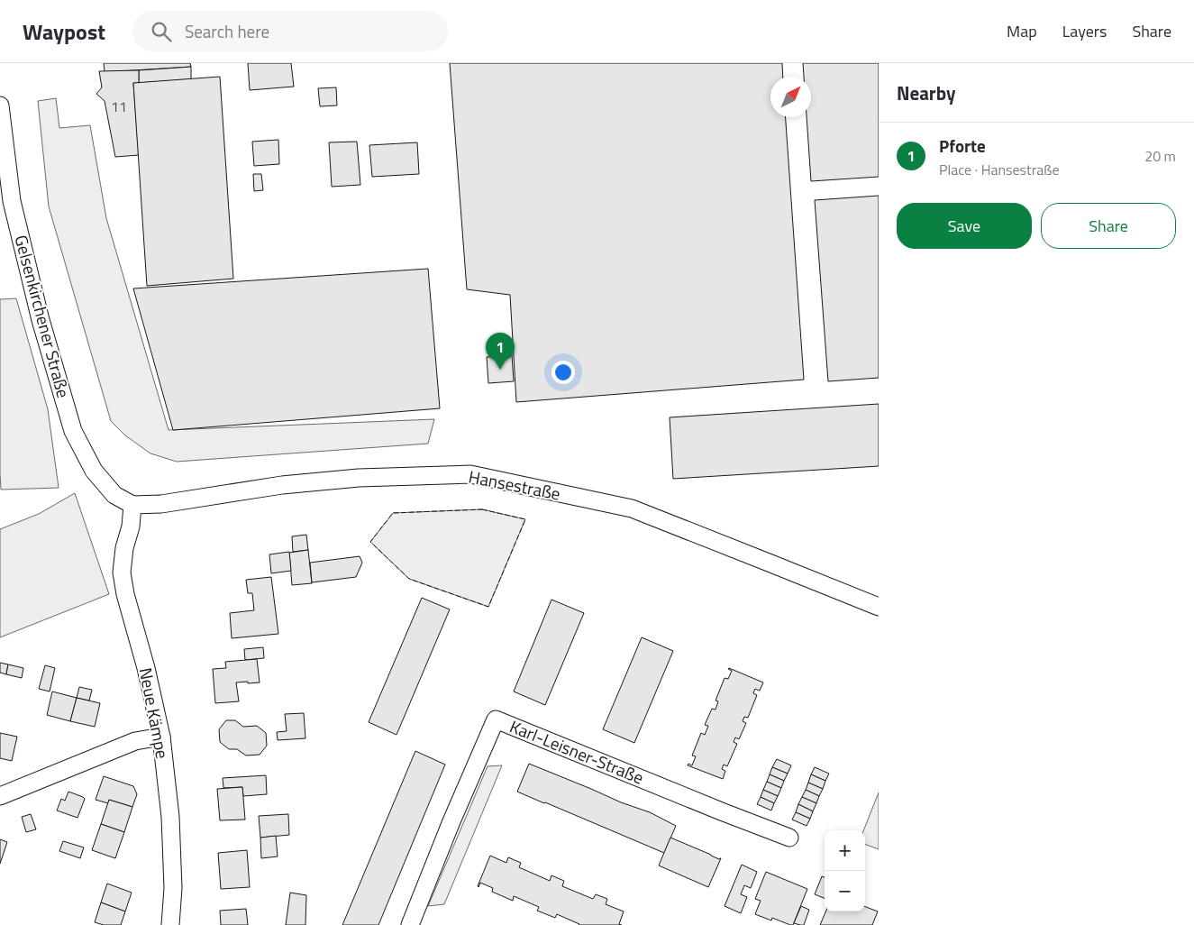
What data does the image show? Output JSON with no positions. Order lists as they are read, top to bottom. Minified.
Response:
{"streets":{"street":["Gelsenkirchener Straße","Hansestraße","Neue Kämpe","Karl-Leisner-Straße"]},"crossings":[["Gelsenkirchener Straße","Hansestraße"],["Gelsenkirchener Straße","Neue Kämpe"],["Hansestraße","Neue Kämpe"]],"house_numbers":["11"],"north":"top right","page":{"header":"Waypost","search":"Search here","nav":["Map","Layers","Share"],"heading":"Nearby","list":[{"mark":"1","name":"Pforte","note":"Place · Hansestraße","value":"20 m"}],"buttons":["Save","Share"],"pins":"1","map_buttons":["+","−"]}}
